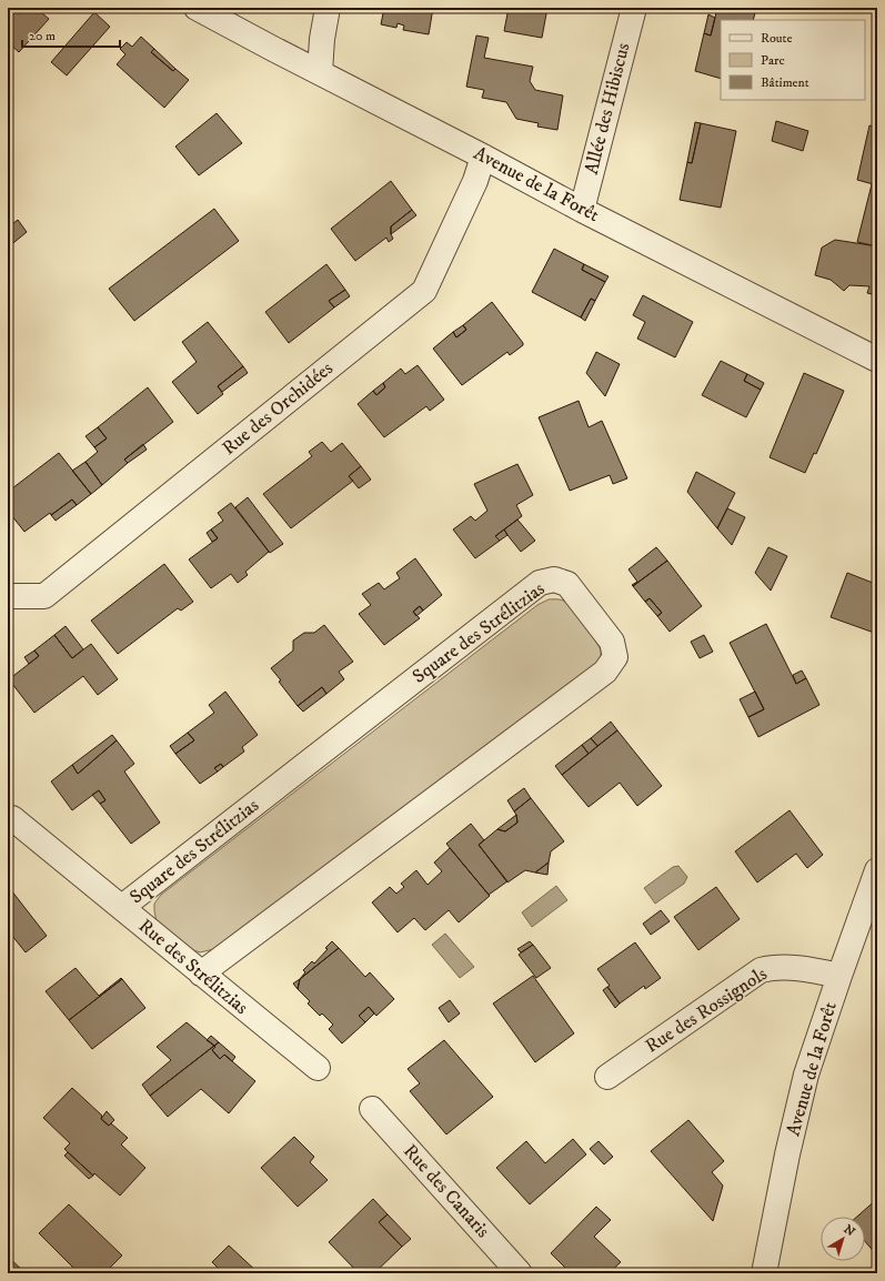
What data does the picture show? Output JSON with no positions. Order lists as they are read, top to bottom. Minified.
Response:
{"streets":{"street":["Allée des Hibiscus","Avenue de la Forêt","Rue des Orchidées","Square des Strélitzias","Rue des Strélitzias","Rue des Rossignols","Rue des Canaris"]},"crossings":[["Allée des Hibiscus","Avenue de la Forêt"],["Avenue de la Forêt","Rue des Orchidées"],["Avenue de la Forêt","Rue des Rossignols"],["Square des Strélitzias","Rue des Strélitzias"]],"legend":["Route","Parc","Bâtiment"],"scale_bar":"20 m","north":"top right"}
